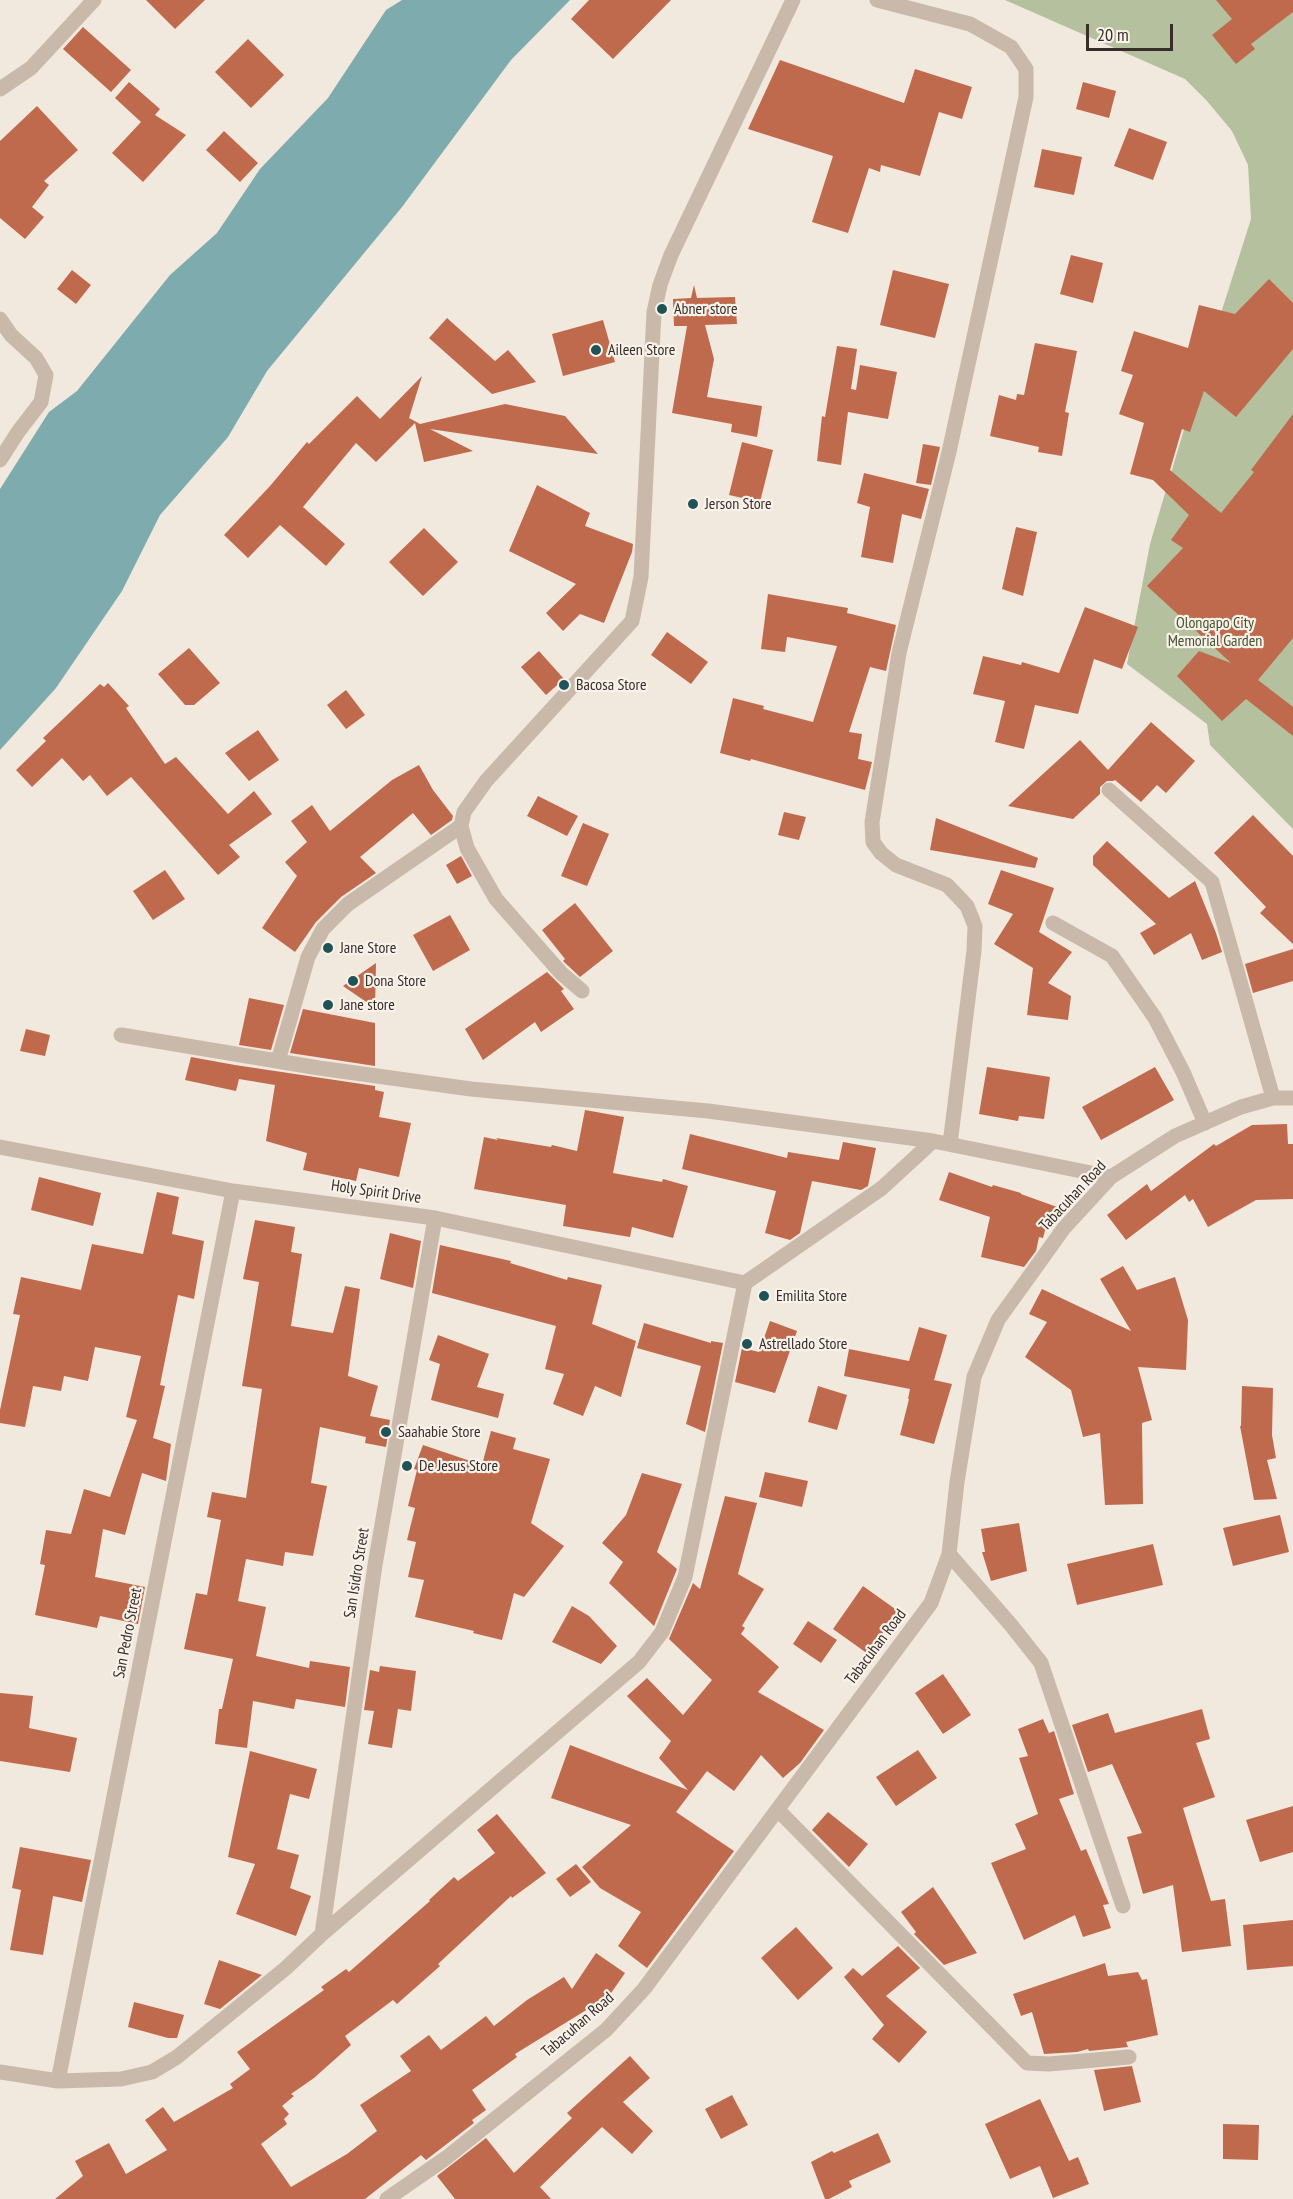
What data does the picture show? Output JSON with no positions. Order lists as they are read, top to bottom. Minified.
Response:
{"streets":{"street":["Holy Spirit Drive","Tabacuhan Road","San Isidro Street","San Pedro Street"]},"crossings":[["Holy Spirit Drive","San Isidro Street"],["Holy Spirit Drive","San Pedro Street"]],"parks":["Olongapo City Memorial Garden"],"places":["Abner store","Aileen Store","Jerson Store","Bacosa Store","Jane Store","Dona Store","Jane store","Emilita Store","Astrellado Store","Saahabie Store","De Jesus Store"],"scale_bar":"20 m"}
